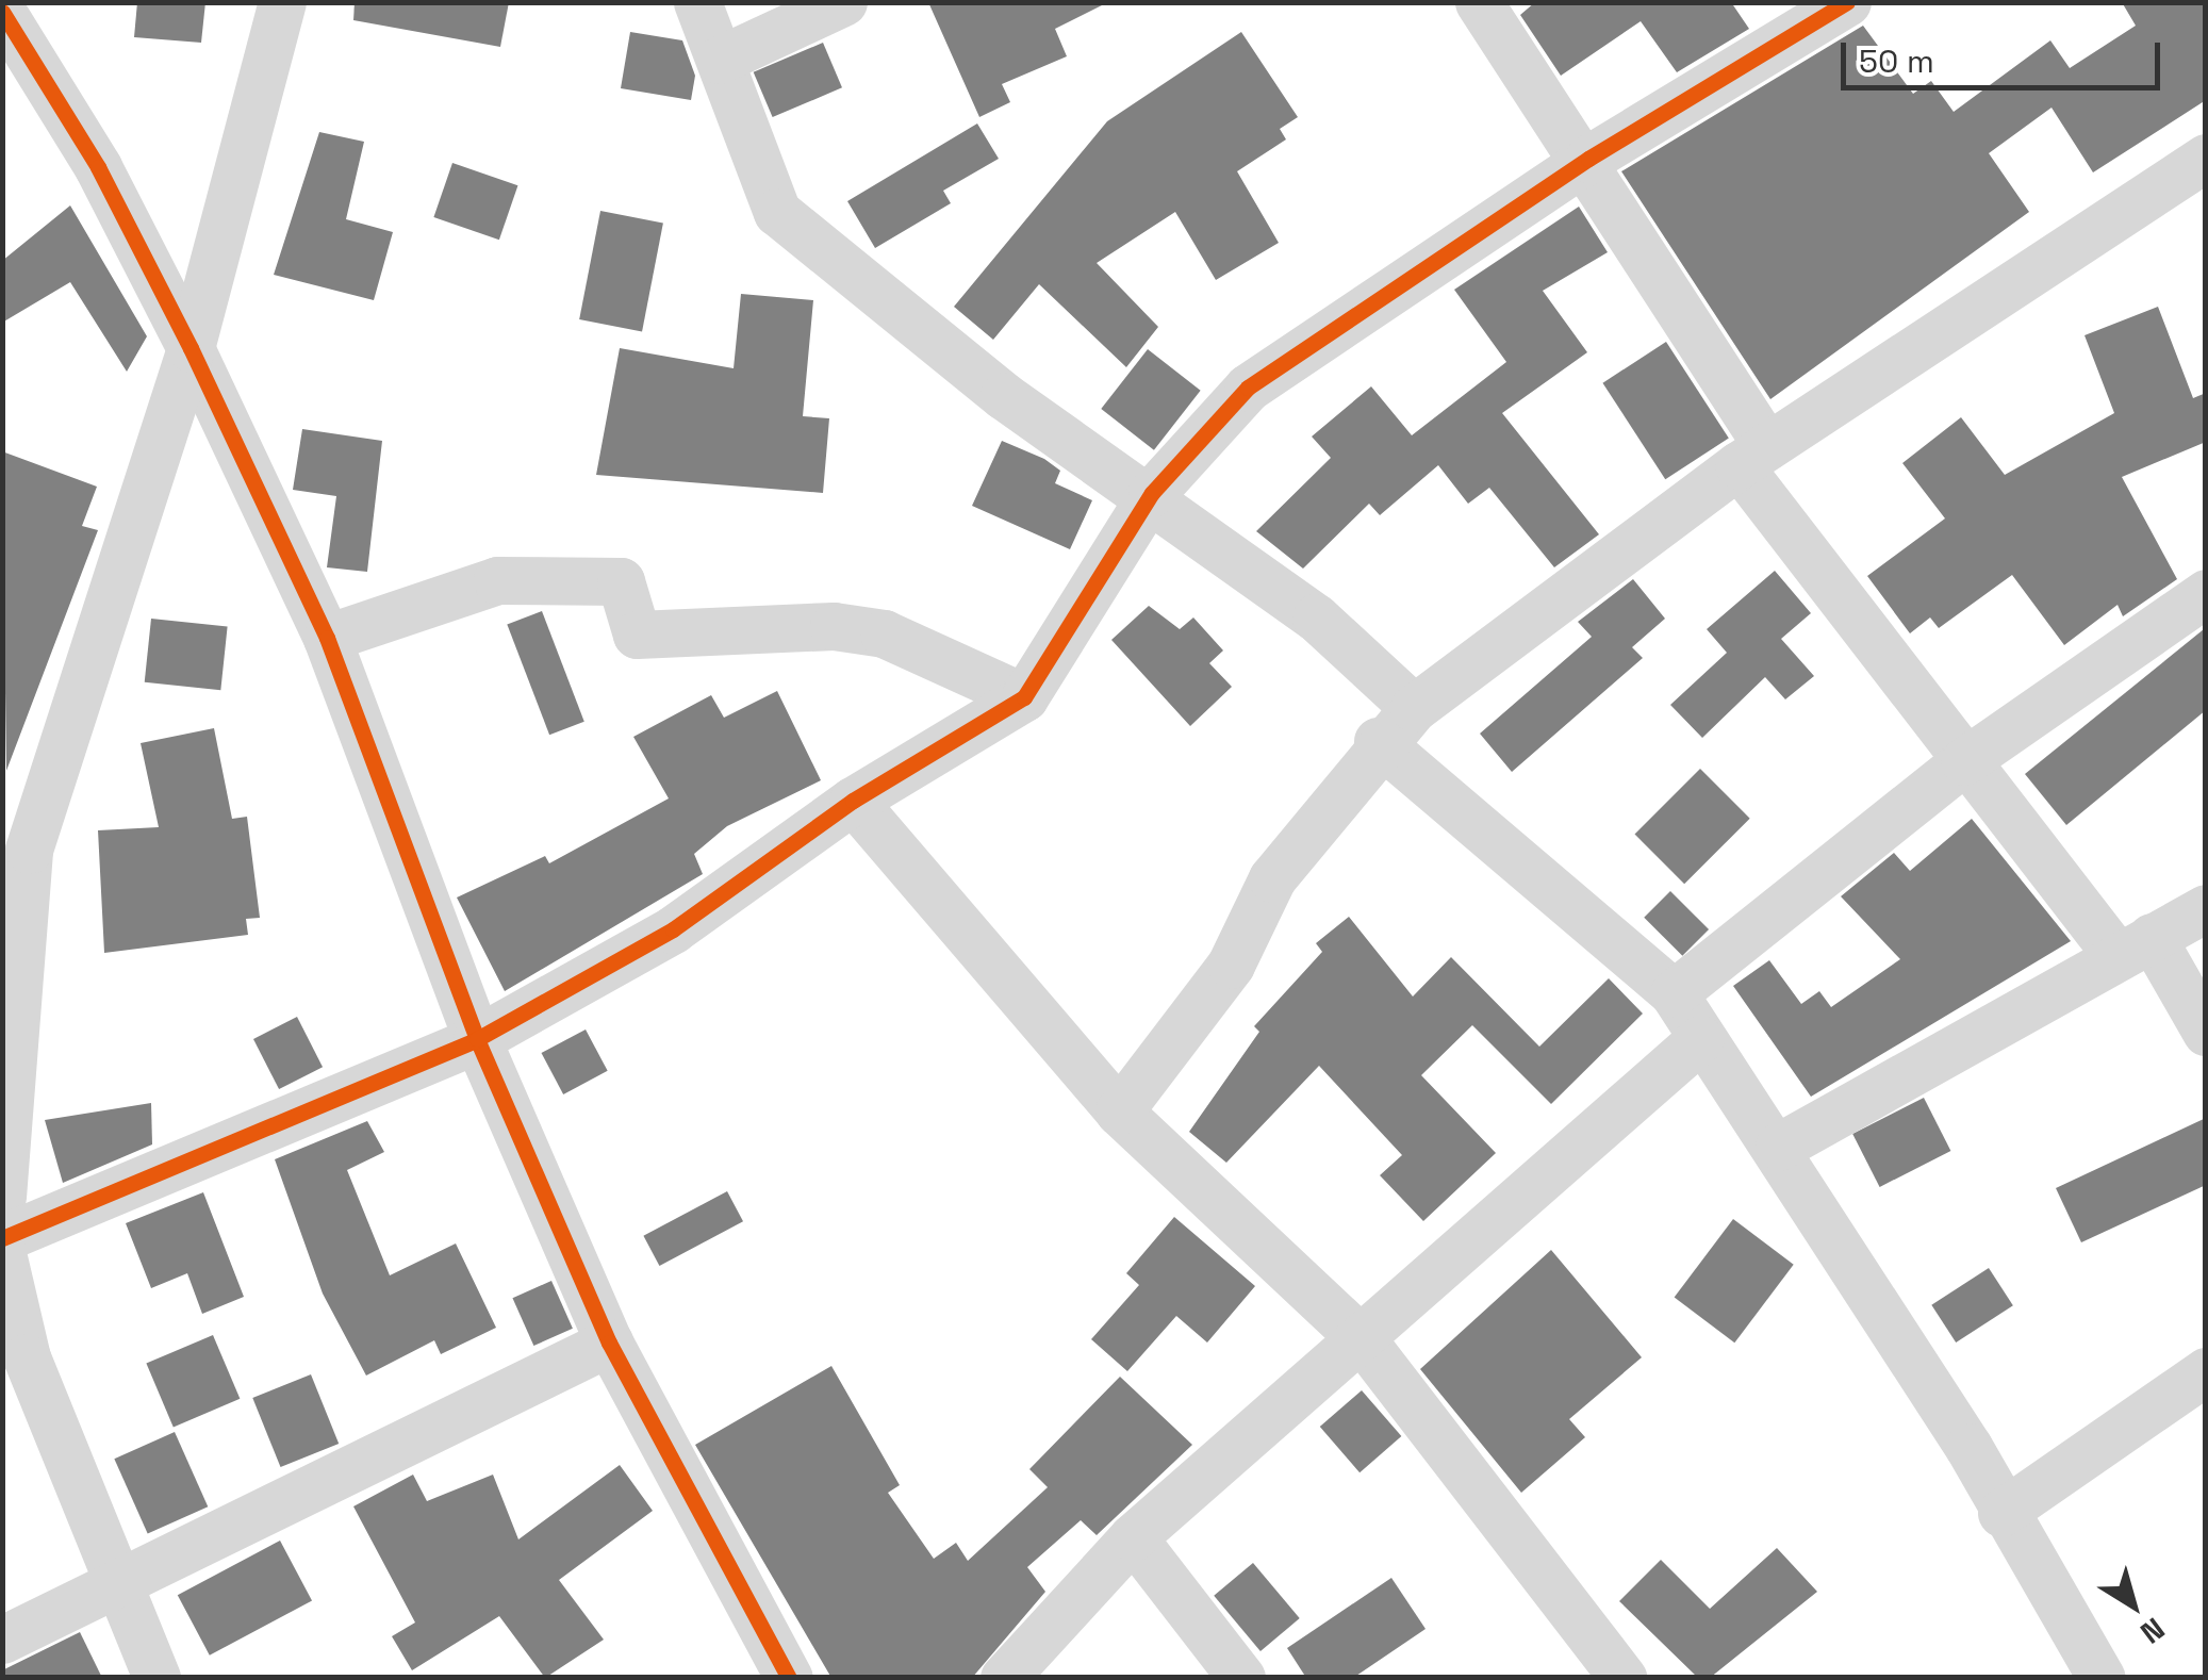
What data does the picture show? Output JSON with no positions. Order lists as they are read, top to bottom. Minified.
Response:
{"scale_bar":"50 m","north":"bottom right"}
